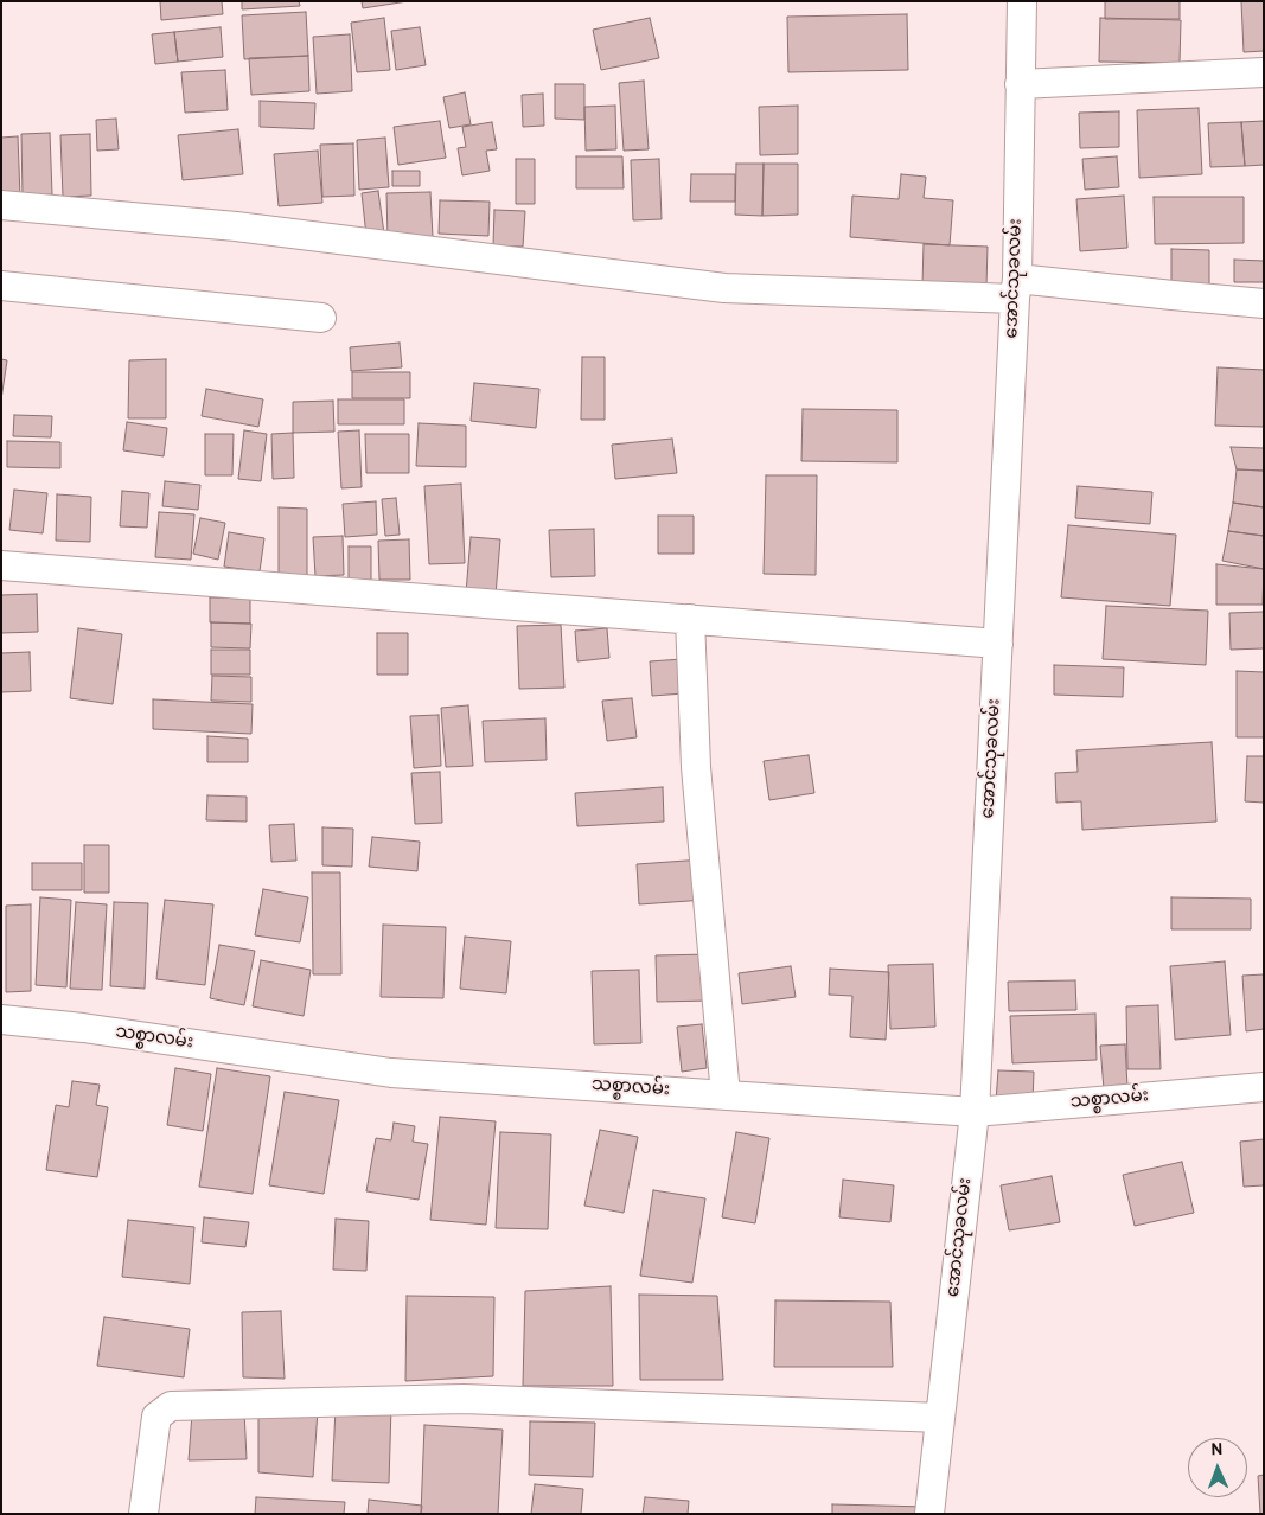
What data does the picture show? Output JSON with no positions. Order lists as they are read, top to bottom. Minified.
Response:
{"streets":{"street":["အောင်သုခလမ်း","သစ္စာလမ်း"]},"crossings":[["အောင်သုခလမ်း","သစ္စာလမ်း"]],"north":"top"}
